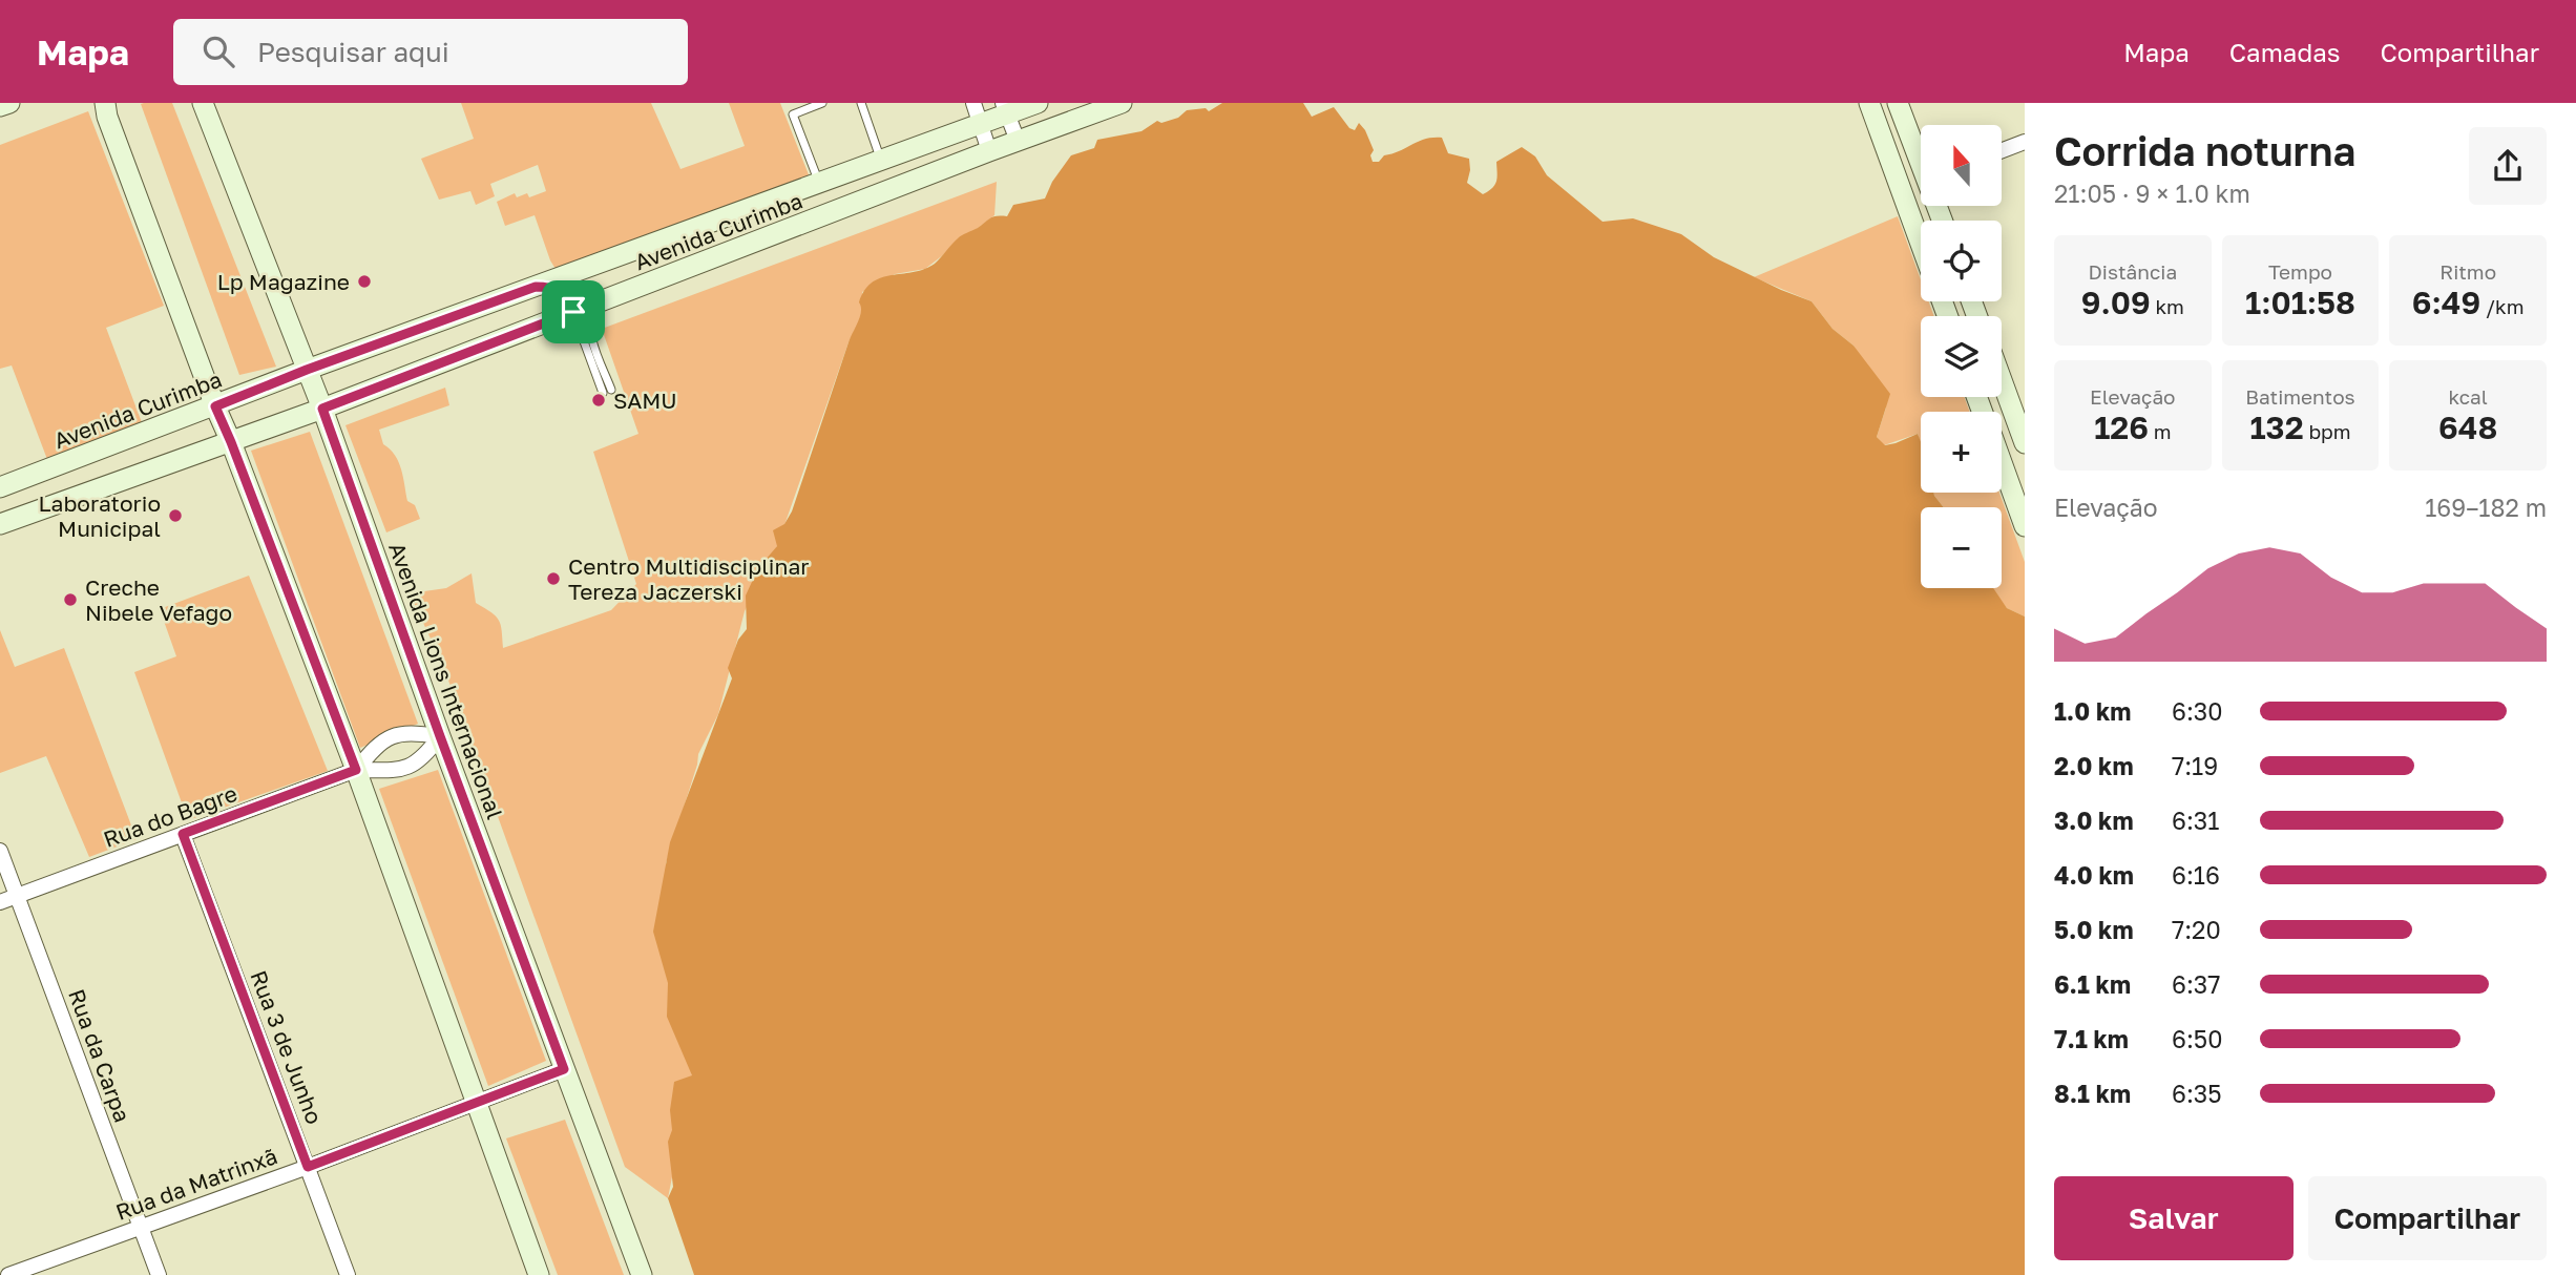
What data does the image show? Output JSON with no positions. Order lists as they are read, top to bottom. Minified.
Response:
{"streets":{"street":["Avenida Curimba","Avenida Lions Internacional","Rua do Bagre","Rua 3 de Junho","Rua da Carpa","Rua da Matrinxã"]},"crossings":[["Avenida Curimba","Avenida Lions Internacional"],["Avenida Lions Internacional","Rua do Bagre"],["Avenida Lions Internacional","Rua da Matrinxã"],["Rua do Bagre","Rua 3 de Junho"],["Rua do Bagre","Rua da Carpa"],["Rua 3 de Junho","Rua da Matrinxã"],["Rua da Carpa","Rua da Matrinxã"]],"places":["Lp Magazine","SAMU","Laboratorio Municipal","Centro Multidisciplinar Tereza Jaczerski","Creche Nibele Vefago"],"north":"top","page":{"header":"Mapa","search":"Pesquisar aqui","nav":["Mapa","Camadas","Compartilhar"],"heading":["Corrida noturna","21:05 · 9 × 1.0 km"],"map_buttons":["+","−"],"stats":[["Distância","9.09 km"],["Tempo","1:01:58"],["Ritmo","6:49 /km"],["Elevação","126 m"],["Batimentos","132 bpm"],["kcal","648"]],"chart":["Elevação","169–182 m"],"list":[{"name":"1.0 km","note":"6:30"},{"name":"2.0 km","note":"7:19"},{"name":"3.0 km","note":"6:31"},{"name":"4.0 km","note":"6:16"},{"name":"5.0 km","note":"7:20"},{"name":"6.1 km","note":"6:37"},{"name":"7.1 km","note":"6:50"},{"name":"8.1 km","note":"6:35"}],"buttons":["Salvar","Compartilhar"]}}
